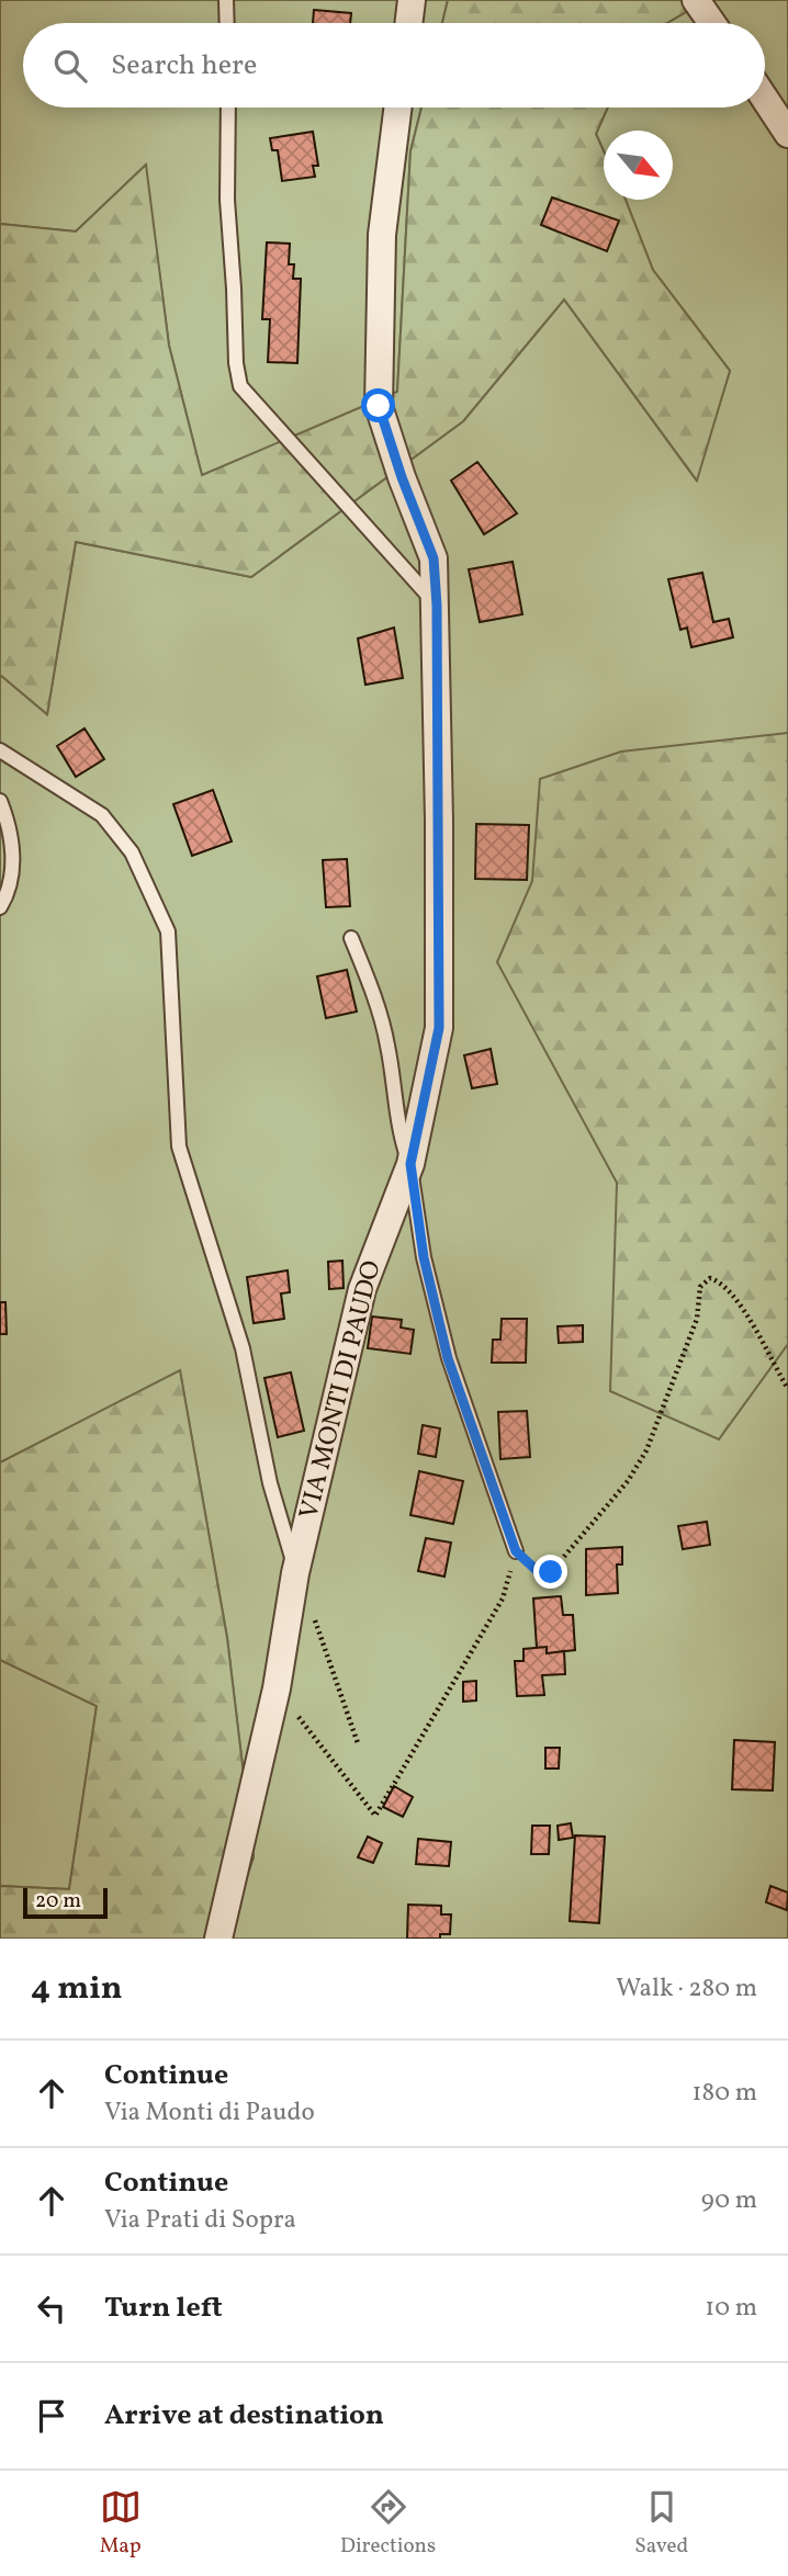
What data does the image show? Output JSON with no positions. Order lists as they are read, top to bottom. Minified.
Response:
{"streets":{"street":["VIA MONTI DI PAUDO"]},"scale_bar":"20 m","north":"bottom right","page":{"search":"Search here","scale":"20 m","heading":["4 min","Walk · 280 m"],"list":[["Continue","Via Monti di Paudo","180 m"],["Continue","Via Prati di Sopra","90 m"],["Turn left","10 m"],"Arrive at destination"],"nav":["Map","Directions","Saved"]}}
